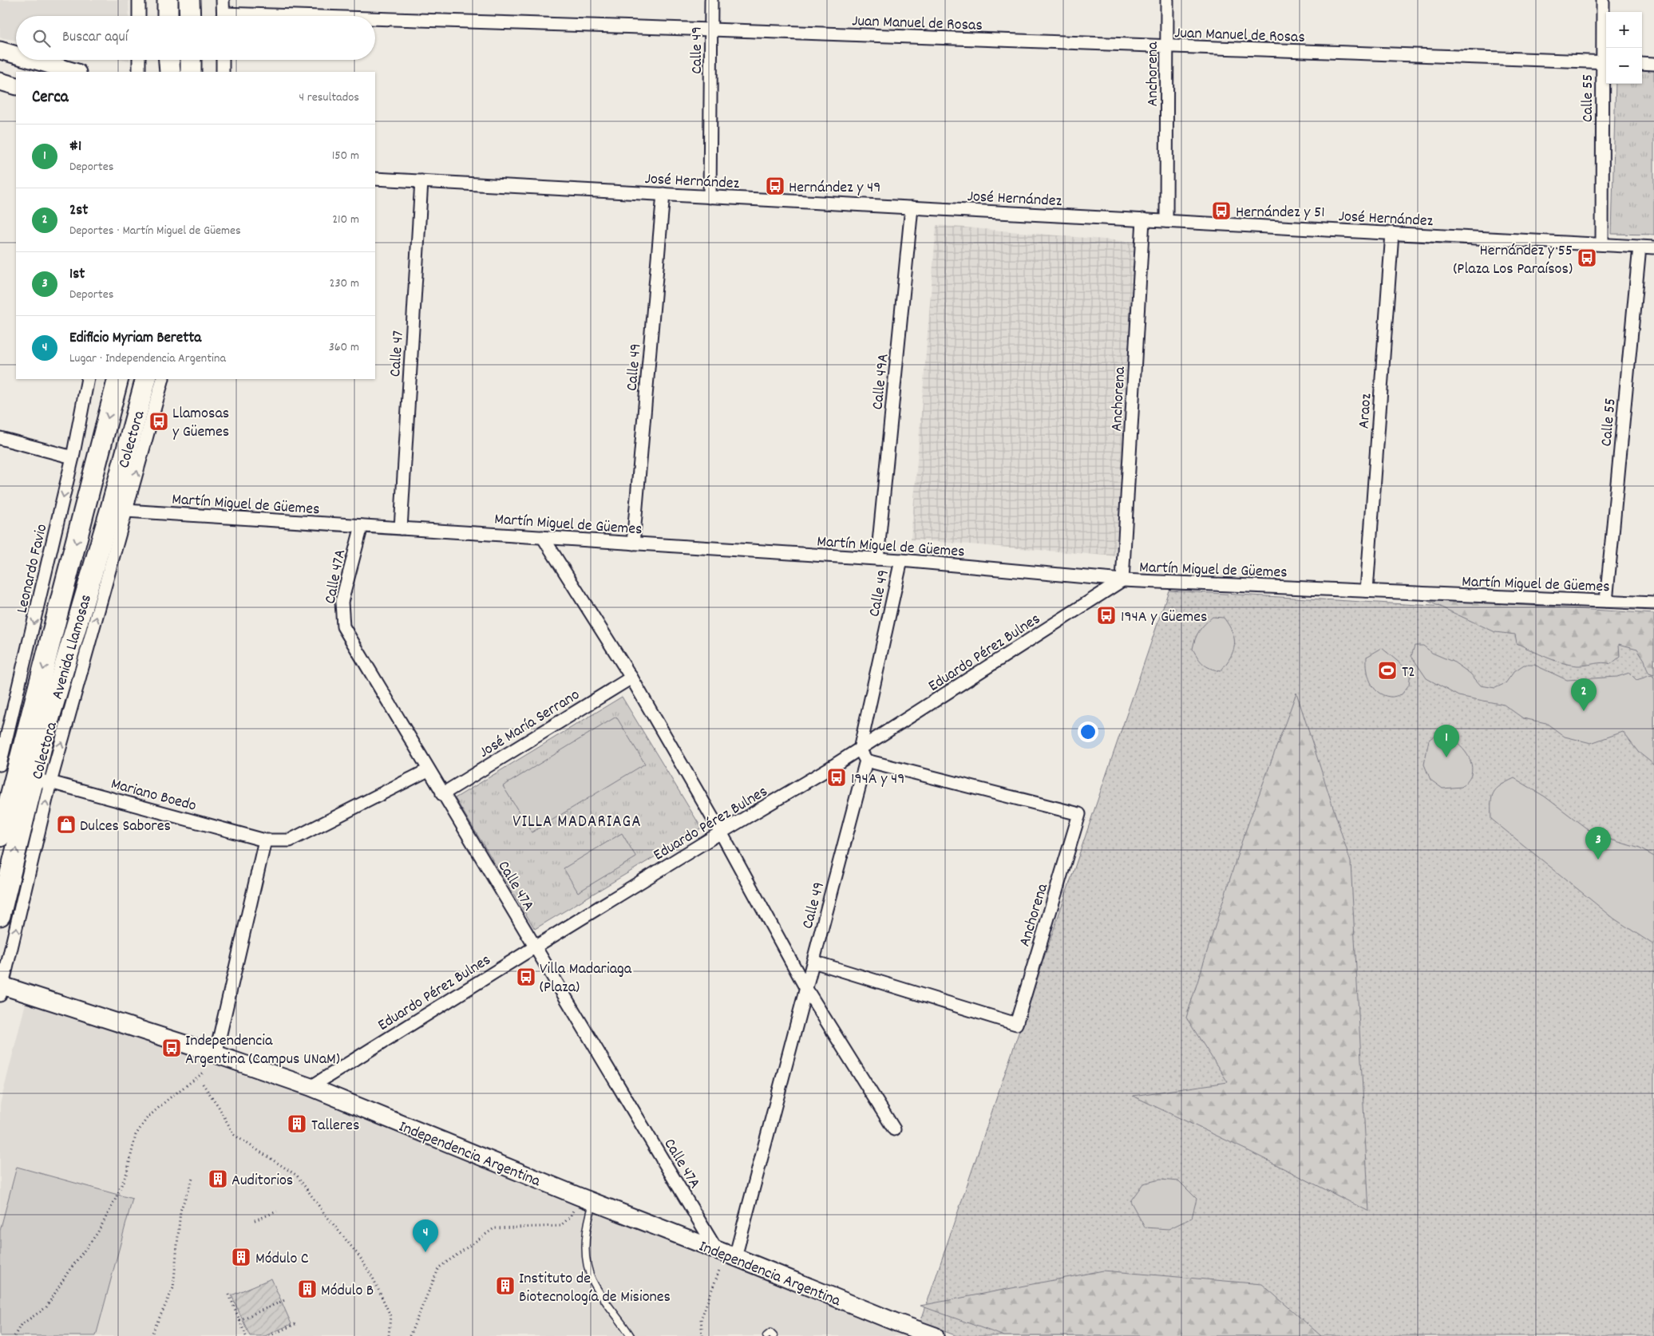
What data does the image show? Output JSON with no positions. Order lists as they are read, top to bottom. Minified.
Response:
{"streets":{"highway":["Avenida Llamosas"],"main road":["Independencia Argentina"],"street":["Juan Manuel de Rosas","Calle 49","Anchorena","Calle 55","José Hernández","Calle 47","Calle 49A","Araoz","Colectora","Martín Miguel de Güemes","Leonardo Favio","Calle 47A","Eduardo Pérez Bulnes","José María Serrano","Mariano Boedo"]},"crossings":[["Juan Manuel de Rosas","Calle 49"],["Juan Manuel de Rosas","Anchorena"],["Juan Manuel de Rosas","Calle 55"],["Calle 49","Anchorena"],["Calle 49","José Hernández"],["Calle 49","Martín Miguel de Güemes"],["Calle 49","Calle 47A"],["Calle 49","Eduardo Pérez Bulnes"],["Calle 49","Independencia Argentina"],["Anchorena","José Hernández"],["Anchorena","Martín Miguel de Güemes"],["Anchorena","Eduardo Pérez Bulnes"],["Calle 55","José Hernández"],["Calle 55","Martín Miguel de Güemes"],["José Hernández","Calle 47"],["José Hernández","Calle 49A"],["José Hernández","Araoz"],["Calle 47","Martín Miguel de Güemes"],["Calle 49A","Martín Miguel de Güemes"],["Araoz","Martín Miguel de Güemes"],["Colectora","Martín Miguel de Güemes"],["Colectora","Avenida Llamosas"],["Colectora","Mariano Boedo"],["Colectora","Independencia Argentina"],["Martín Miguel de Güemes","Calle 47A"],["Martín Miguel de Güemes","Eduardo Pérez Bulnes"],["Leonardo Favio","Avenida Llamosas"],["Calle 47A","Eduardo Pérez Bulnes"],["Calle 47A","José María Serrano"],["Calle 47A","Independencia Argentina"],["Avenida Llamosas","Mariano Boedo"],["Eduardo Pérez Bulnes","Independencia Argentina"]],"one_way":["Colectora","Leonardo Favio"],"districts":["VILLA MADARIAGA"],"places":{"bus stop":["Hernández y 49","Hernández y 51","Hernández y 55 (Plaza Los Paraísos)","Llamosas y Güemes","194A y Güemes","194A y 49","Villa Madariaga (Plaza)","Independencia Argentina (Campus UNaM)"],"sports":["T2"],"shop":["Dulces Sabores"],"building":["Talleres","Auditorios","Módulo C","Instituto de Biotecnología de Misiones","Módulo B"]},"page":{"map_buttons":["+","−"],"search":"Buscar aquí","heading":["Cerca","4 resultados"],"list":[{"mark":"1","name":"#1","note":"Deportes","value":"150 m"},{"mark":"2","name":"2st","note":"Deportes · Martín Miguel de Güemes","value":"210 m"},{"mark":"3","name":"1st","note":"Deportes","value":"230 m"},{"mark":"4","name":"Edificio Myriam Beretta","note":"Lugar · Independencia Argentina","value":"360 m"}],"pins":["2","1","3","4"]}}
